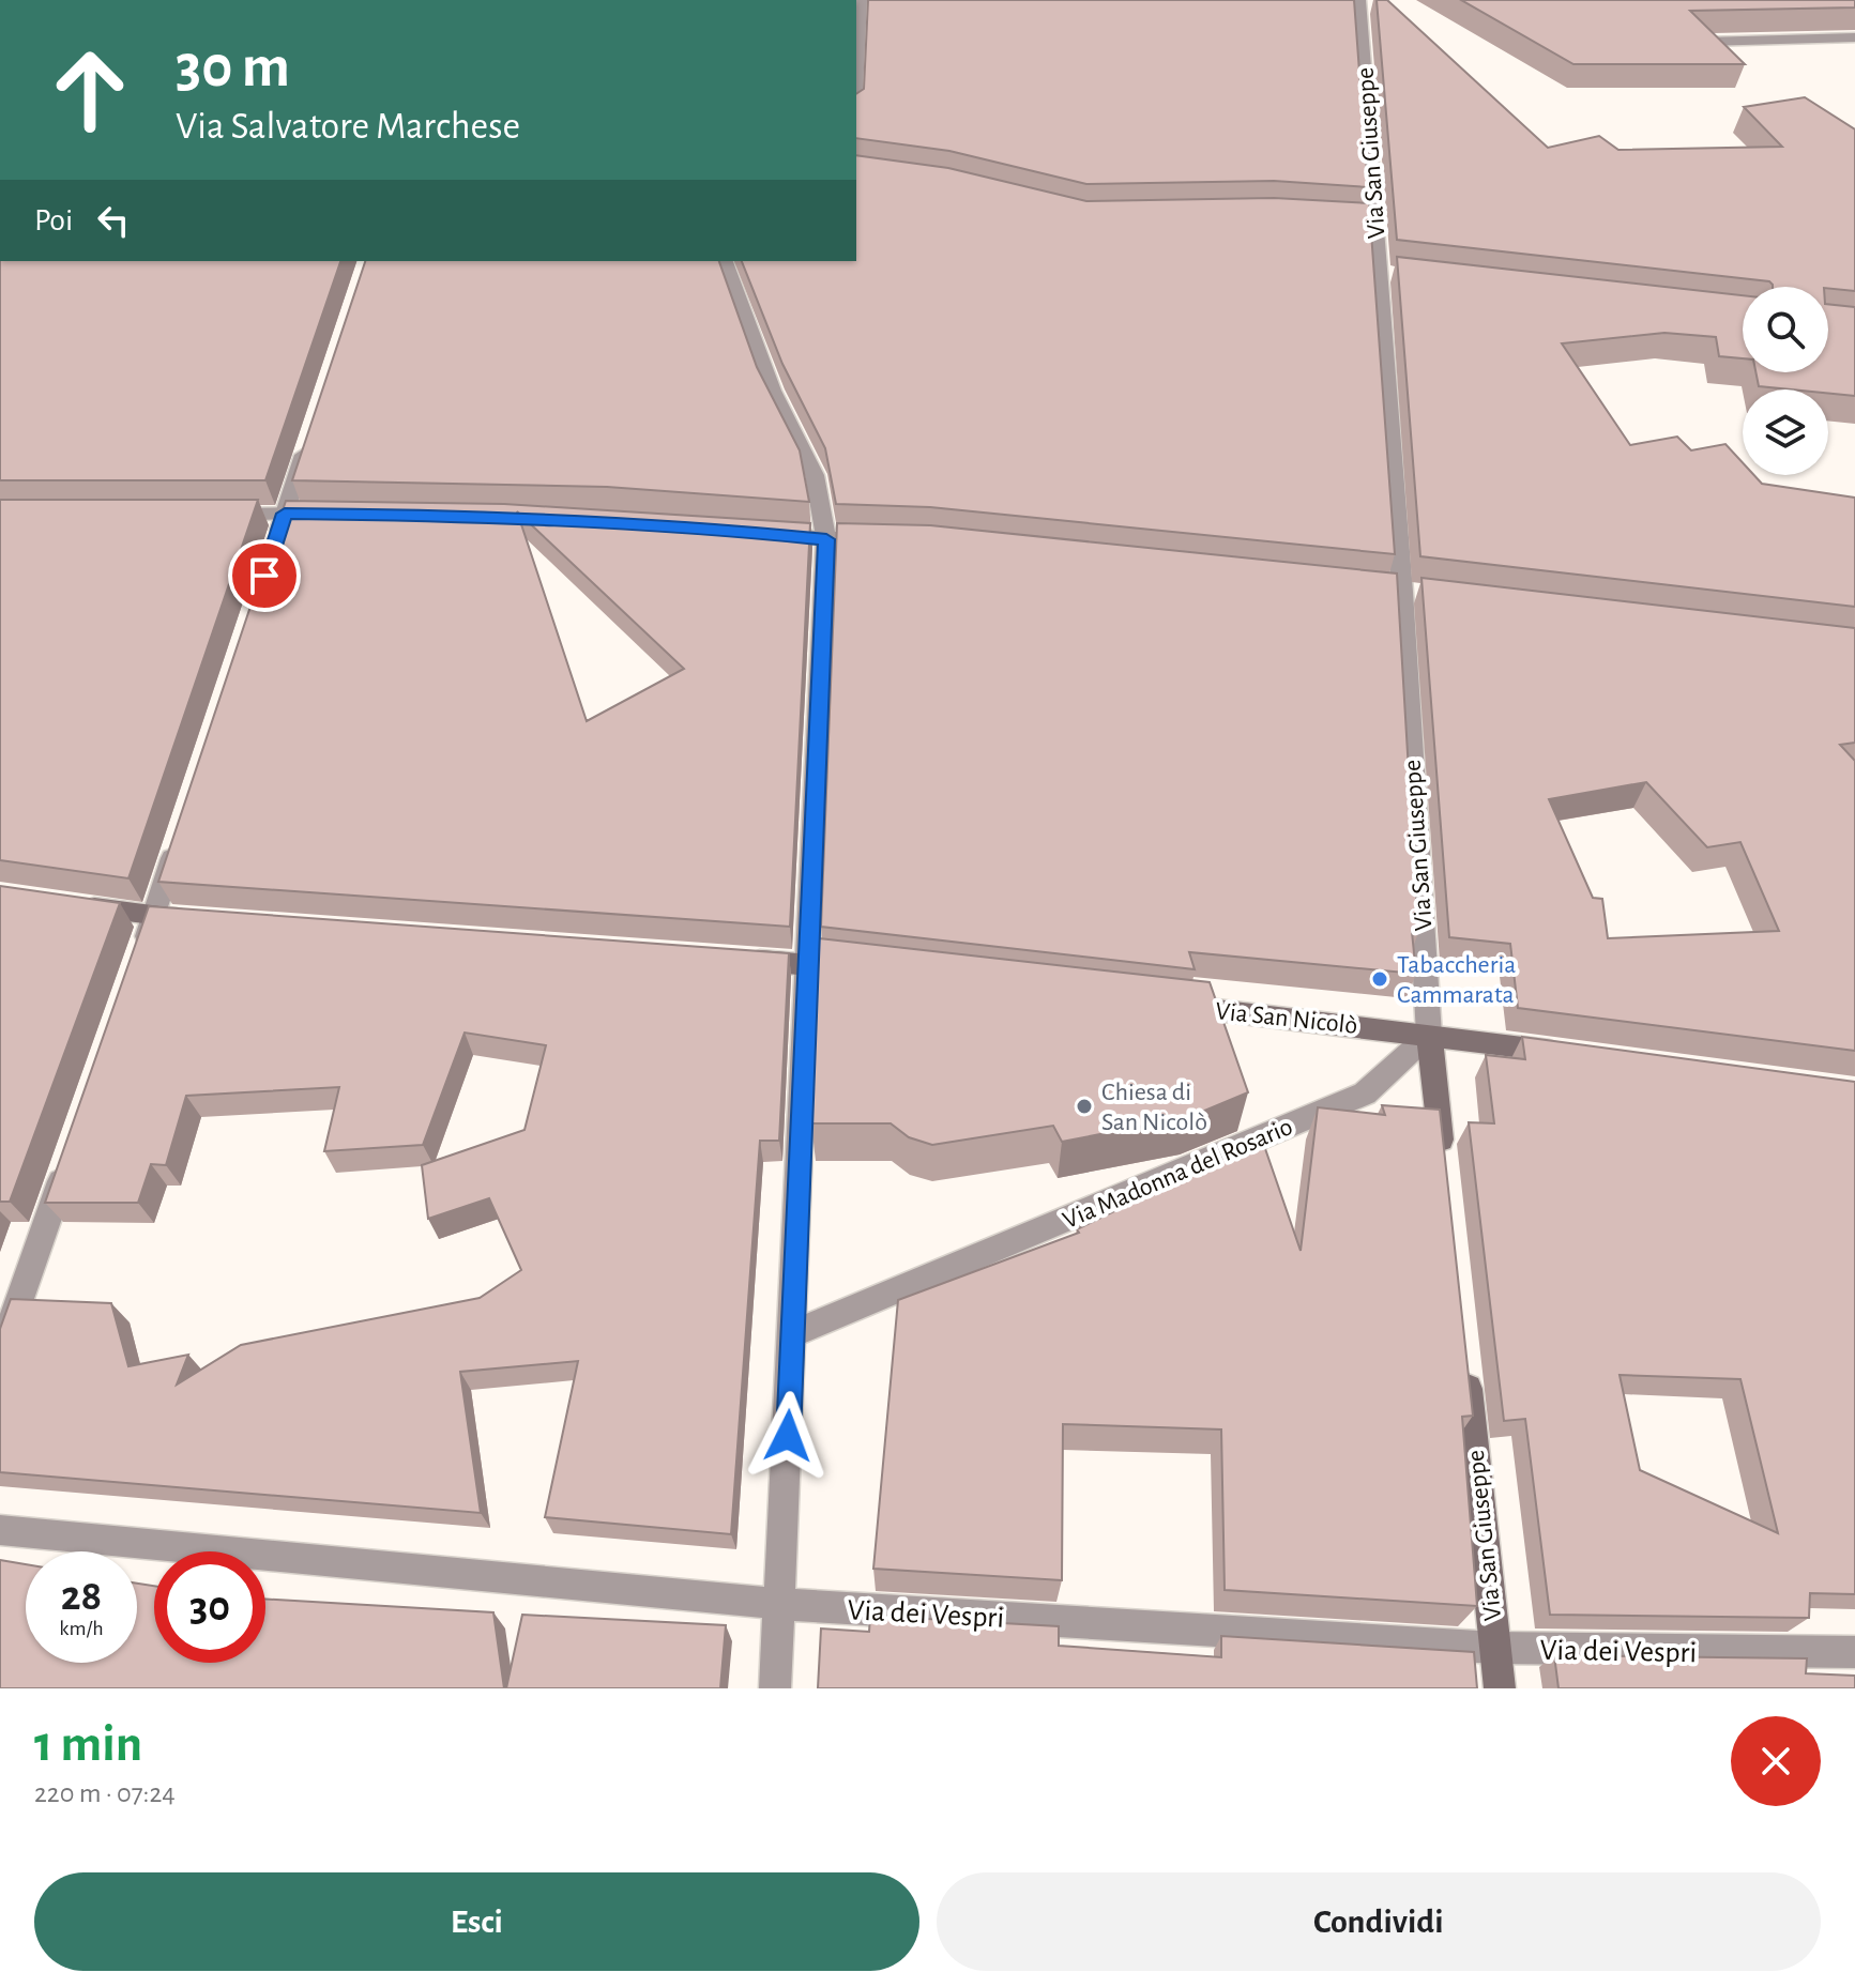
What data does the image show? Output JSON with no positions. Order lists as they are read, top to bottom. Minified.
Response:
{"streets":{"main road":["Via San Giuseppe","Via San Nicolò"],"street":["Via Madonna del Rosario","Via dei Vespri"]},"crossings":[["Via San Giuseppe","Via San Nicolò"],["Via San Giuseppe","Via Madonna del Rosario"],["Via San Giuseppe","Via dei Vespri"],["Via San Nicolò","Via Madonna del Rosario"]],"places":["Tabaccheria Cammarata","Chiesa di San Nicolò"],"page":{"turn":["30 m","Via Salvatore Marchese"],"then":"Poi","speed":"28 km/h","limit":"30","heading":["1 min","220 m · 07:24"],"buttons":["Esci","Condividi"]}}
